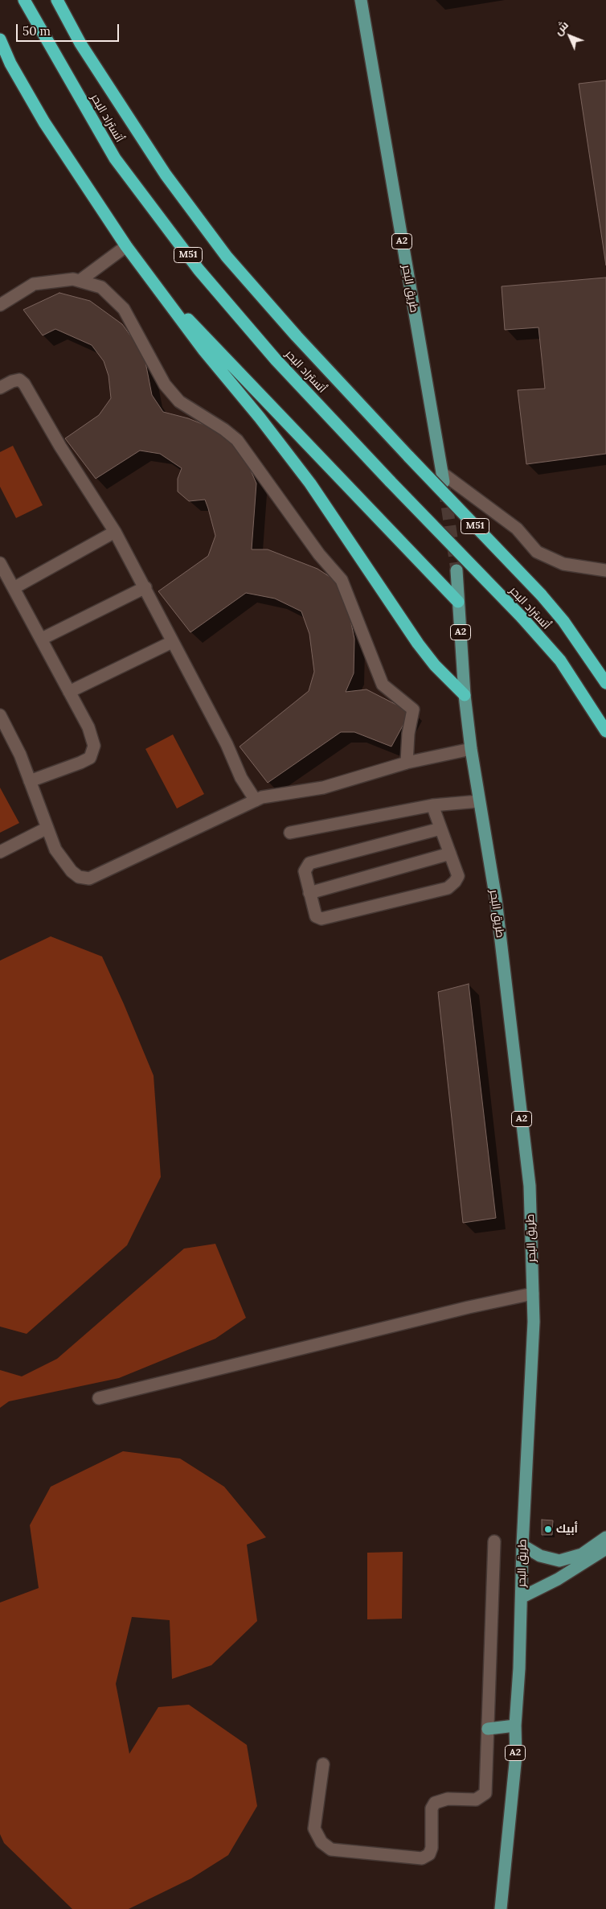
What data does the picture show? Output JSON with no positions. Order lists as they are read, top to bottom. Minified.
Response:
{"streets":{"highway":["أتستراد البحر","M51"],"main road":["A2","طريق البحر"]},"places":["أبيك"],"scale_bar":"50 m","north":"top left"}
